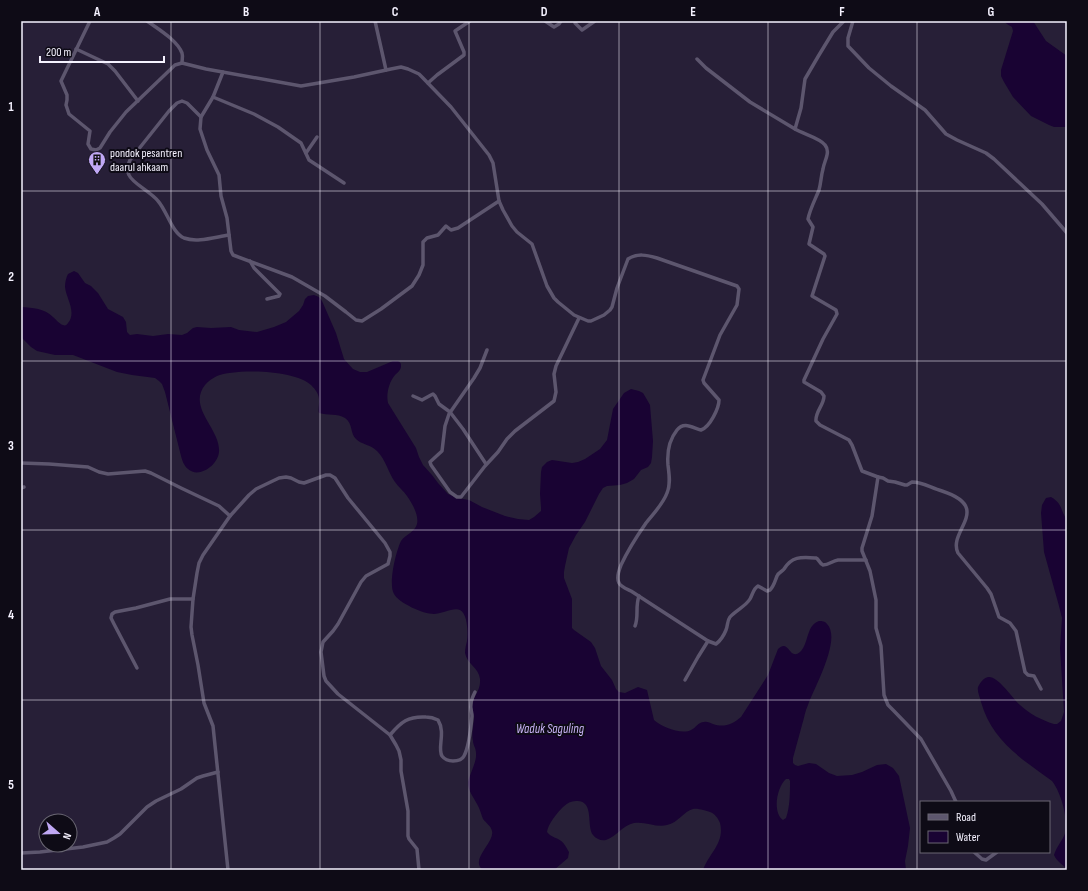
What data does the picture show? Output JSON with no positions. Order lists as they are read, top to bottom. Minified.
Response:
{"water":["Waduk Saguling"],"places":{"building":["pondok pesantren daarul ahkaam"]},"legend":["Road","Water"],"scale_bar":"200 m","north":"right","grid":{"columns":["A","B","C","D","E","F","G"],"rows":["1","2","3","4","5"]}}
